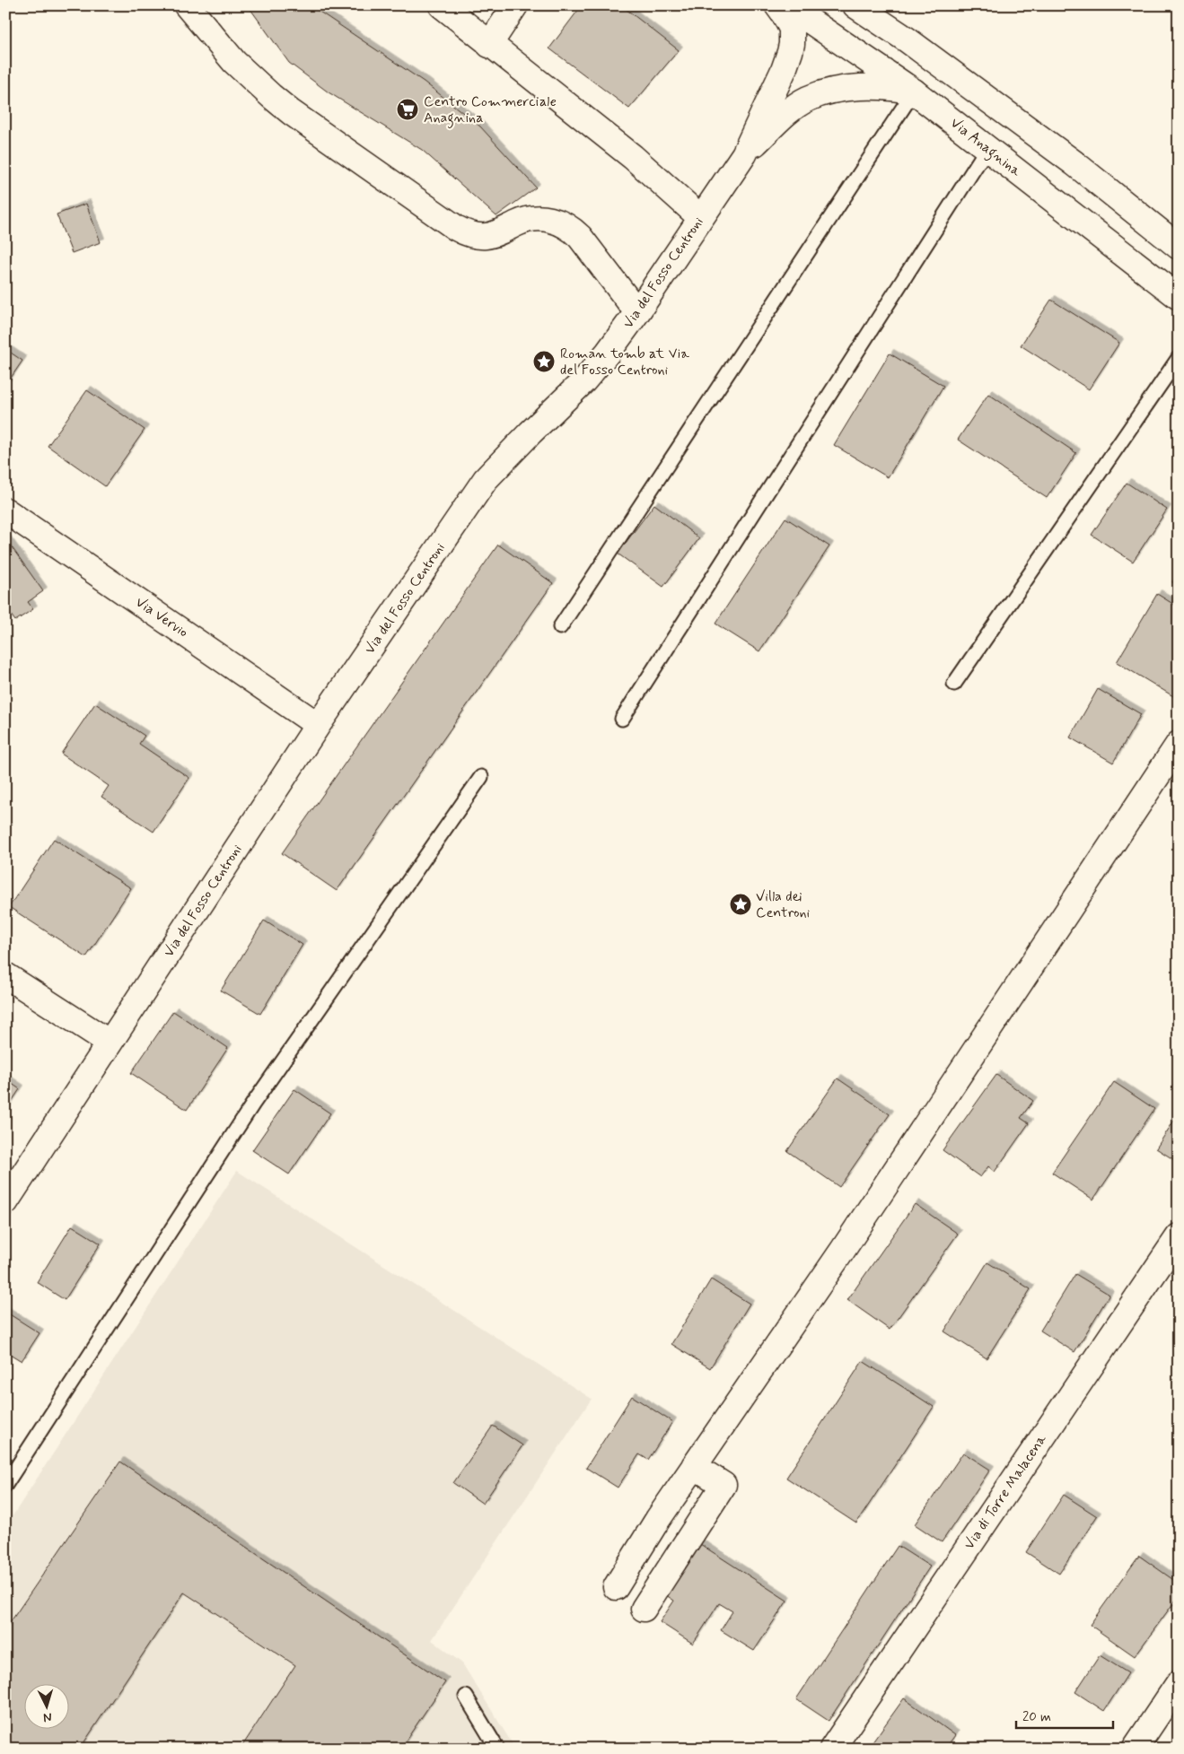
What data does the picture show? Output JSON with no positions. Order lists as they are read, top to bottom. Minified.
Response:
{"streets":{"street":["Via Anagnina","Via del Fosso Centroni","Via Vervio","Via di Torre Malacena"]},"crossings":[["Via del Fosso Centroni","Via Vervio"]],"places":{"supermarket":["Centro Commerciale Anagnina"],"place":["Roman tomb at Via del Fosso Centroni","Villa dei Centroni"]},"scale_bar":"20 m","north":"bottom"}
